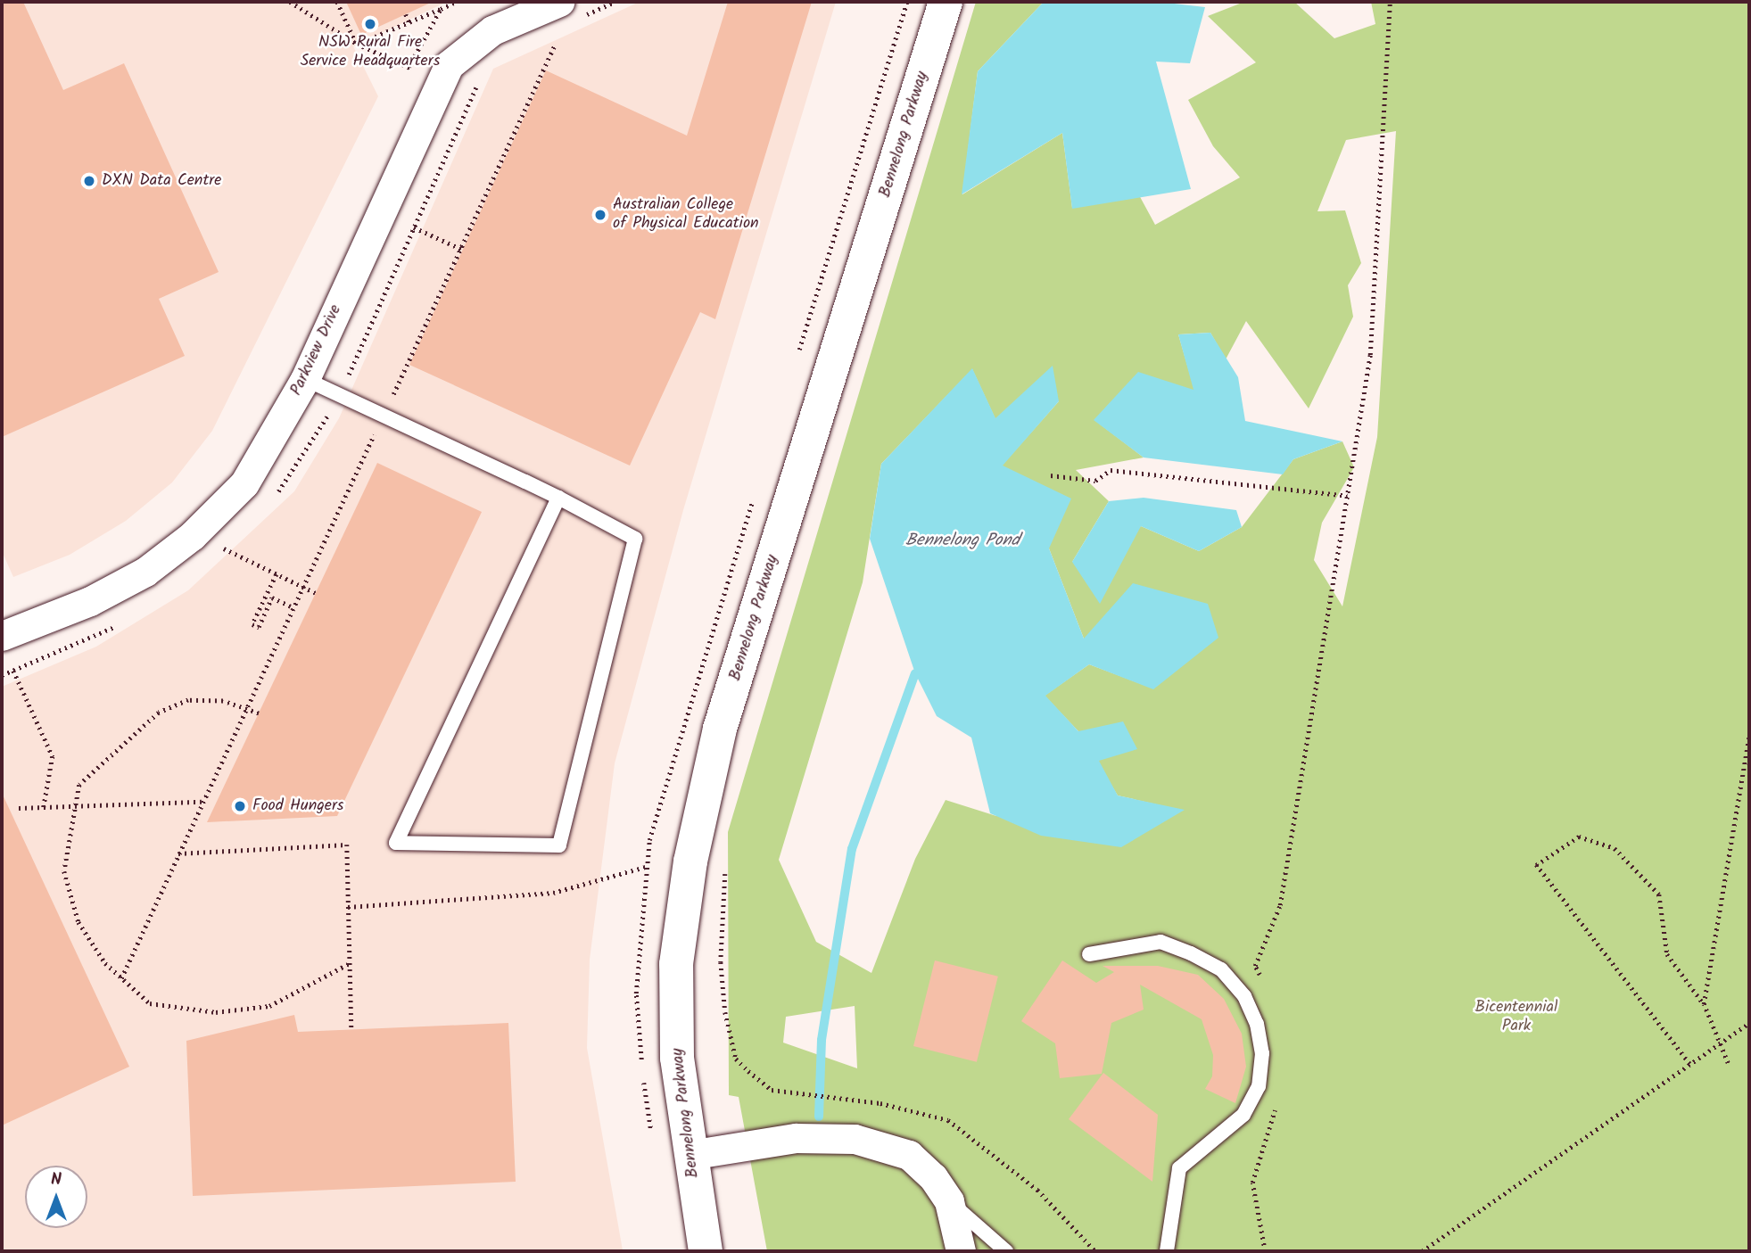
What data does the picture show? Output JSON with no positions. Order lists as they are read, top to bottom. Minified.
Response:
{"streets":{"street":["Bennelong Parkway","Parkview Drive"]},"water":["Bennelong Pond"],"parks":["Bicentennial Park"],"places":["NSW Rural Fire Service Headquarters","DXN Data Centre","Australian College of Physical Education","Food Hungers"],"north":"top"}
